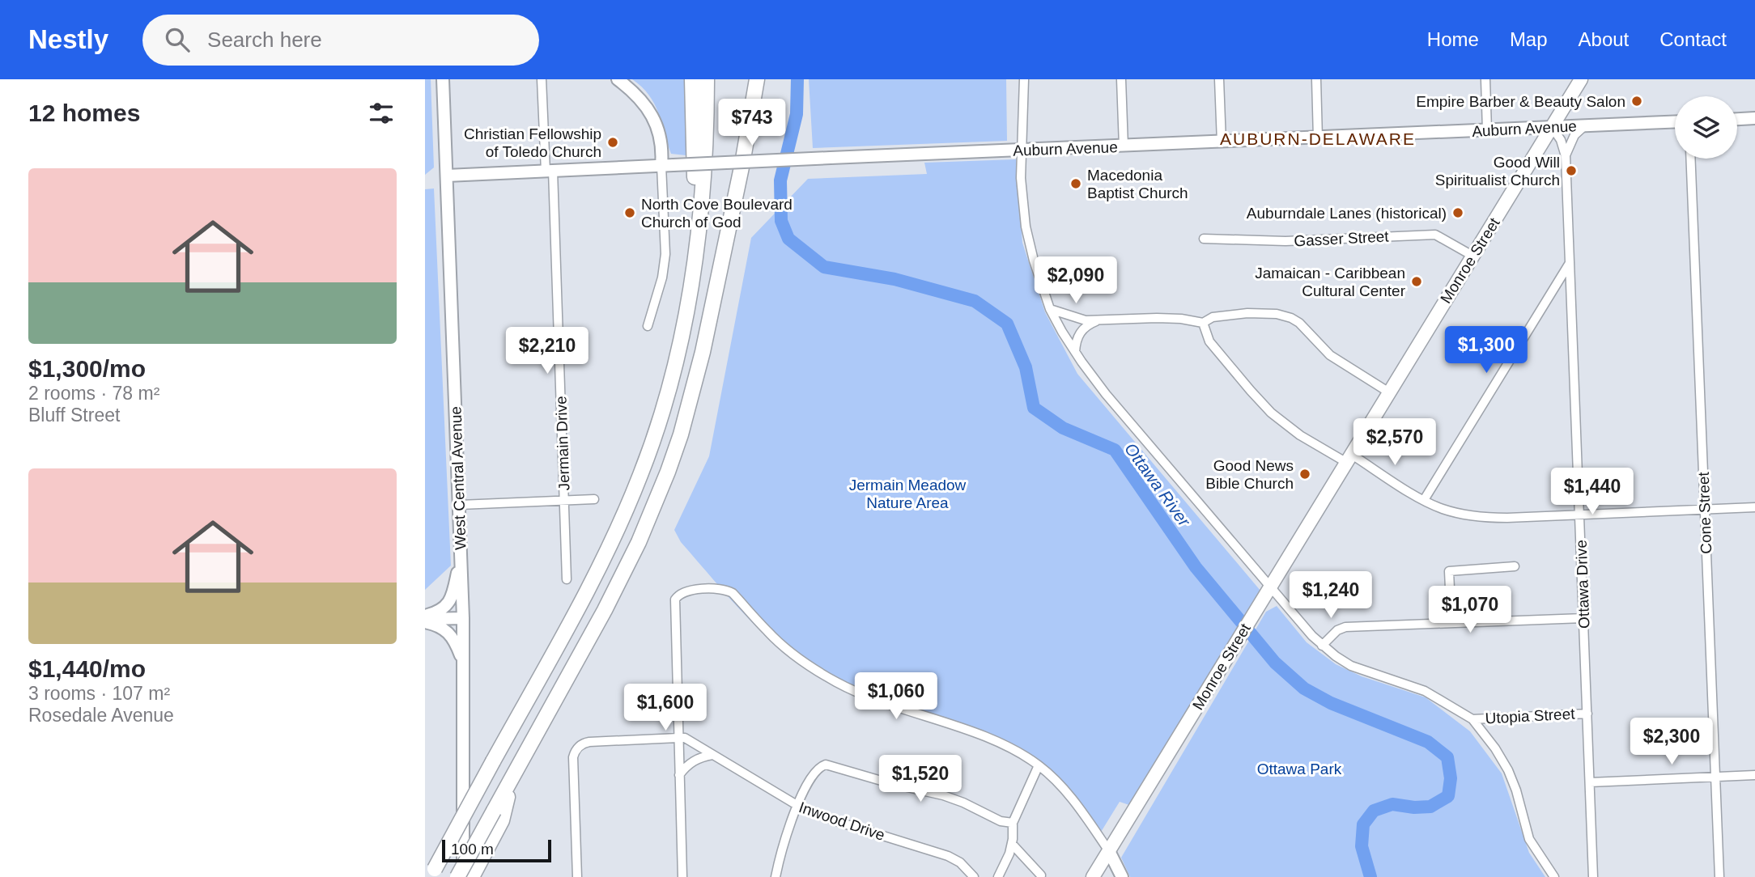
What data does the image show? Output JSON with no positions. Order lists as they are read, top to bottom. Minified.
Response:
{"streets":{"main road":["Monroe Street"],"street":["Auburn Avenue","Gasser Street","Jermain Drive","West Central Avenue","Cone Street","Ottawa Drive","Utopia Street","Inwood Drive"]},"crossings":[["Auburn Avenue","Monroe Street"],["Auburn Avenue","Jermain Drive"],["Auburn Avenue","West Central Avenue"],["Auburn Avenue","Ottawa Drive"],["Gasser Street","Monroe Street"],["Monroe Street","Ottawa Drive"],["Ottawa Drive","Utopia Street"]],"districts":["AUBURN-DELAWARE"],"water":["Ottawa River"],"parks":["Jermain Meadow Nature Area","Ottawa Park"],"places":["Empire Barber & Beauty Salon","Christian Fellowship of Toledo Church","Good Will Spiritualist Church","Macedonia Baptist Church","North Cove Boulevard Church of God","Auburndale Lanes (historical)","Jamaican - Caribbean Cultural Center","Good News Bible Church"],"scale_bar":"100 m","page":{"header":"Nestly","search":"Search here","nav":["Home","Map","About","Contact"],"heading":"12 homes","price":["$743","$2,090","$1,300","$2,210","$2,570","$1,440","$1,240","$1,070","$1,060","$1,600","$2,300","$1,520"],"list":[{"name":"$1,300/mo","note":"2 rooms · 78 m² · Bluff Street"},{"name":"$1,440/mo","note":"3 rooms · 107 m² · Rosedale Avenue"}],"scale":"100 m"}}
